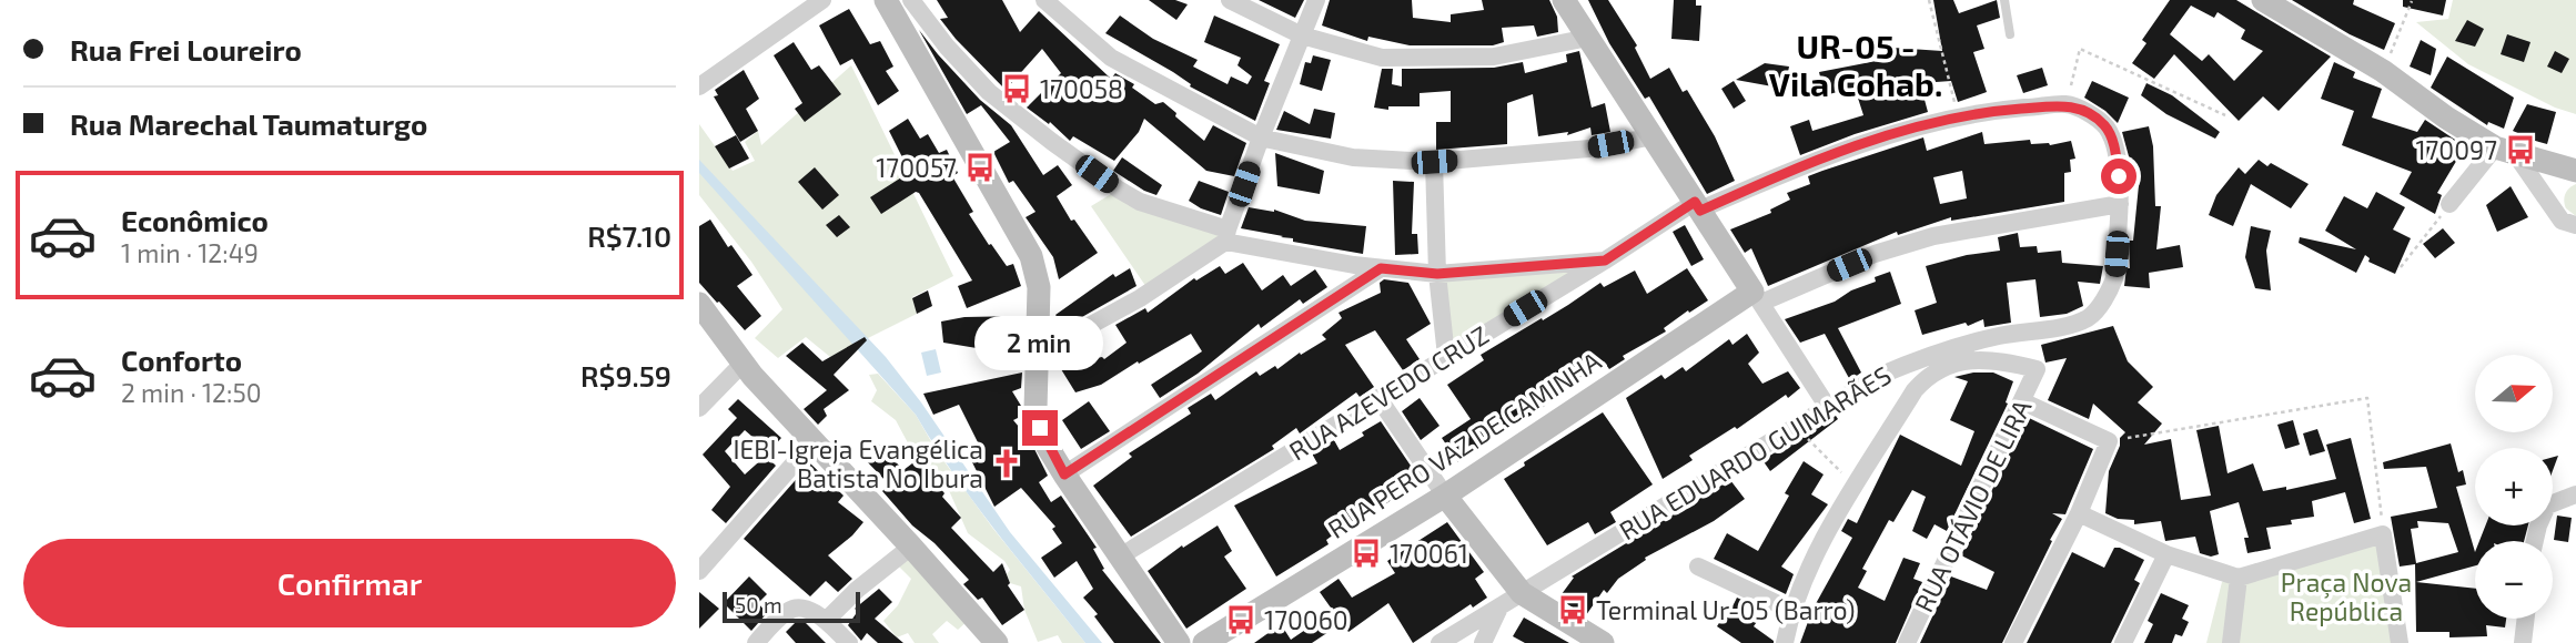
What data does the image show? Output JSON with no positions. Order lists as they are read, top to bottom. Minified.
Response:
{"streets":{"main road":["RUA PERO VAZ DE CAMINHA"],"street":["RUA AZEVEDO CRUZ","RUA EDUARDO GUIMARÃES","RUA OTÁVIO DE LIRA"]},"districts":["UR-05 - Vila Cohab."],"parks":["Praça Nova República"],"places":{"bus stop":["170058","170097","170057","170061","Terminal Ur-05 (Barro)","170060"],"church":["IEBI-Igreja Evangélica Batista No Ibura"]},"scale_bar":"50 m","north":"right","page":{"banner":["Rua Frei Loureiro","Rua Marechal Taumaturgo"],"list":[{"name":"Econômico","note":"1 min · 12:49","value":"R$7.10"},{"name":"Conforto","note":"2 min · 12:50","value":"R$9.59"}],"bubble":"2 min","map_buttons":["+","−"],"buttons":"Confirmar","scale":"50 m"}}
